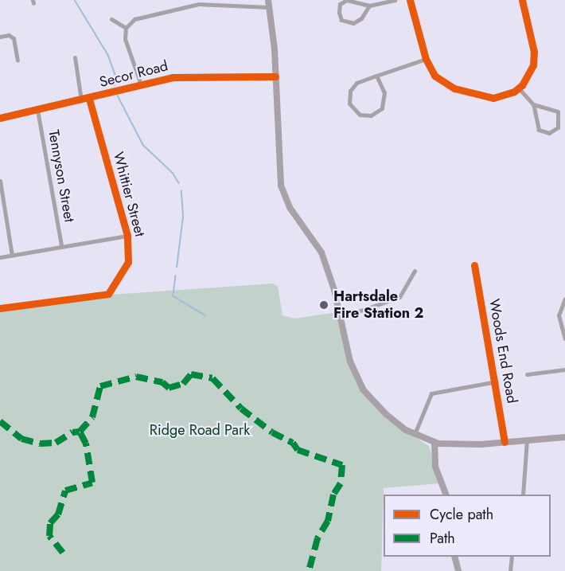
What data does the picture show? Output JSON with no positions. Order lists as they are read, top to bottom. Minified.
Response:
{"streets":{"main road":["Secor Road"],"street":["Tennyson Street","Whittier Street","Woods End Road"]},"crossings":[["Secor Road","Tennyson Street"],["Secor Road","Whittier Street"]],"parks":["Ridge Road Park"],"places":["Hartsdale Fire Station 2"],"legend":["Cycle path","Path"]}
